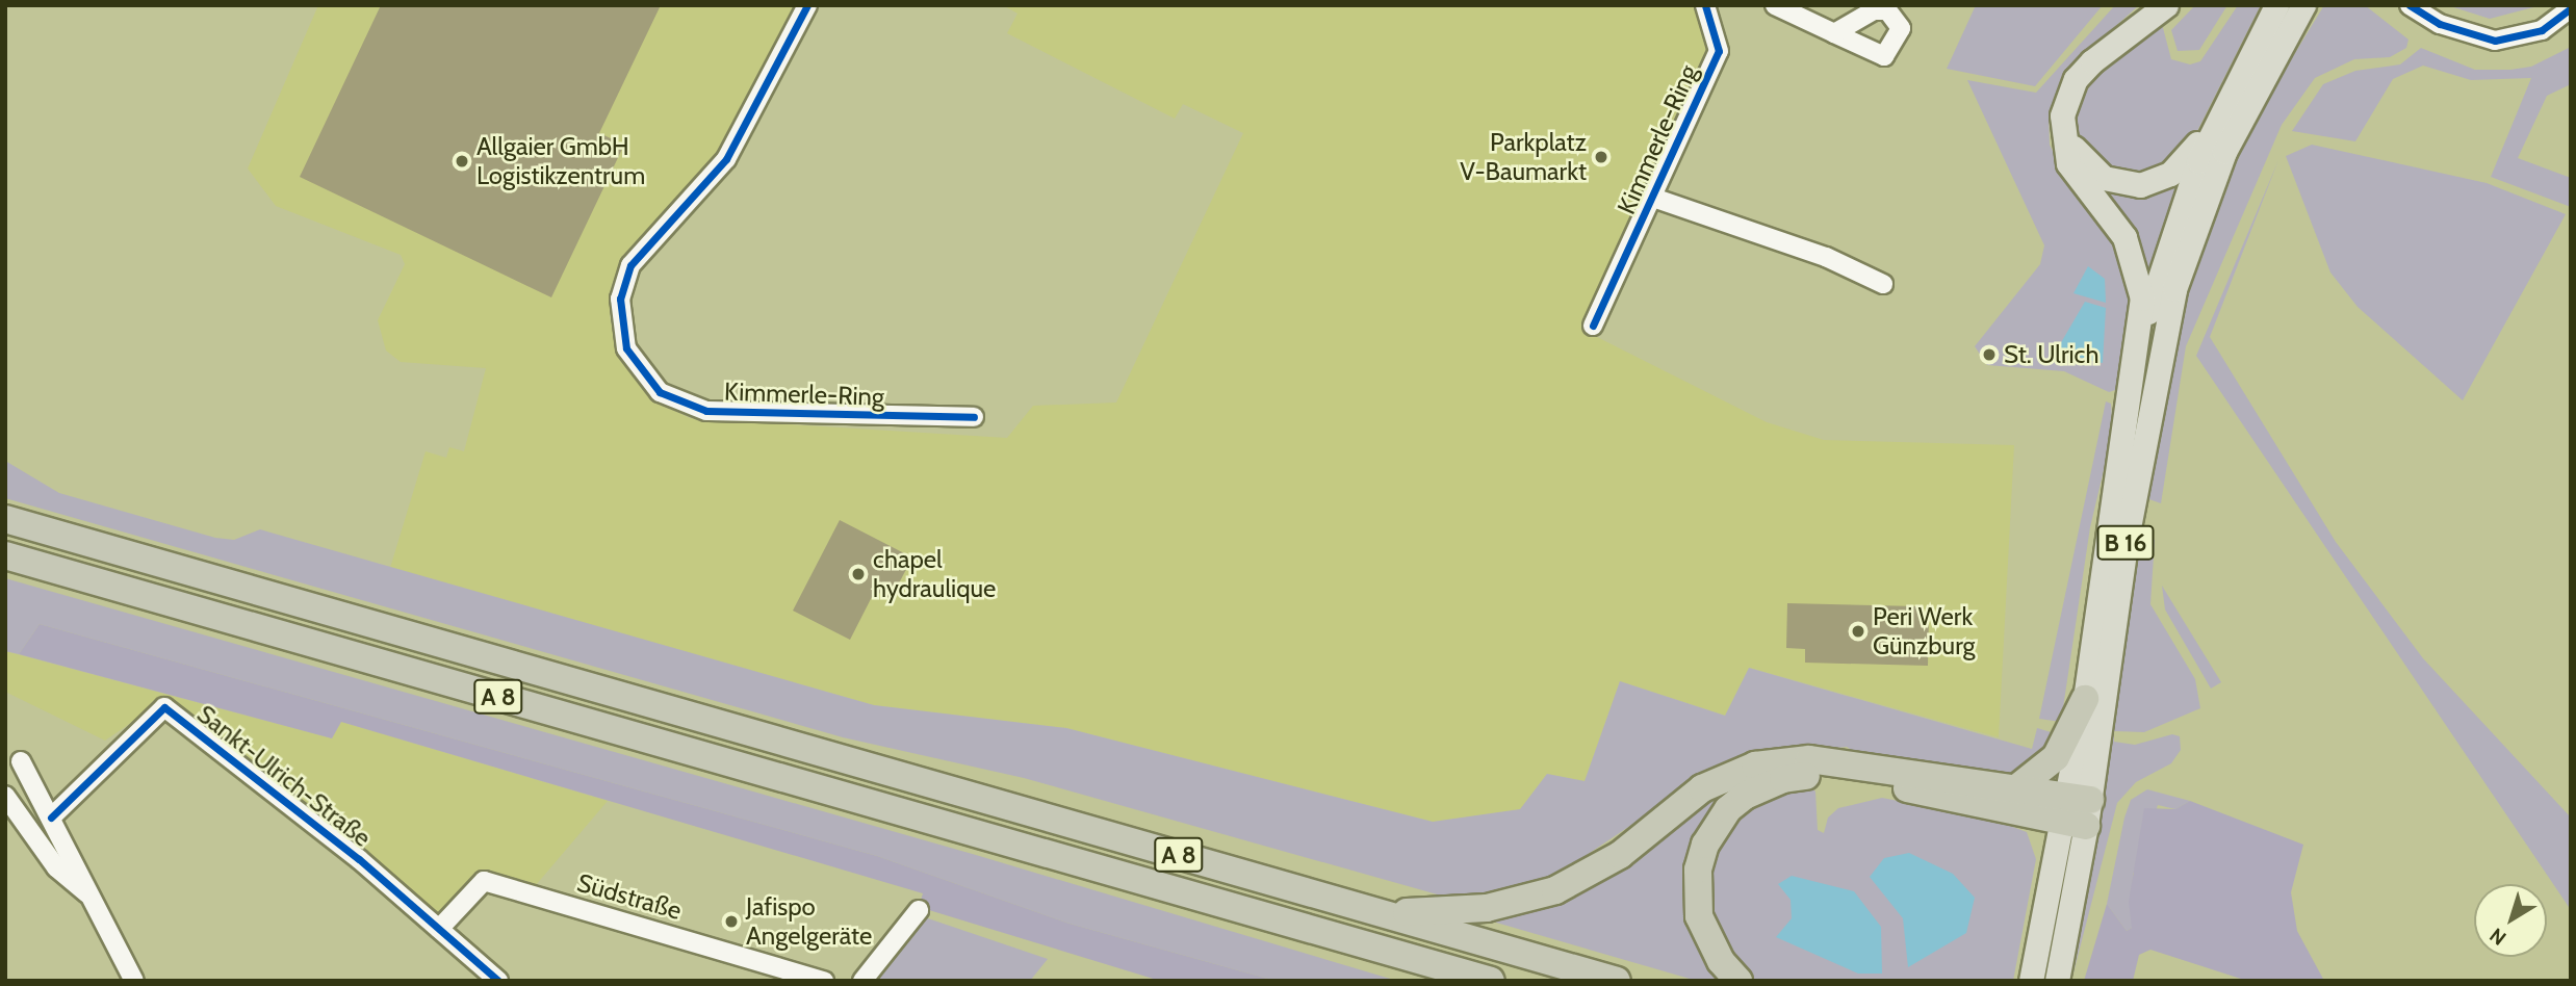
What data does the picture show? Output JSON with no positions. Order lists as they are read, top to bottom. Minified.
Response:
{"streets":{"highway":["A 8"],"main road":["B 16"],"street":["Kimmerle-Ring","Sankt-Ulrich-Straße","Südstraße"]},"crossings":[["Sankt-Ulrich-Straße","Südstraße"]],"places":["Parkplatz V-Baumarkt","Allgaier GmbH Logistikzentrum","St. Ulrich","chapel hydraulique","Peri Werk Günzburg","Jafispo Angelgeräte"],"north":"bottom left"}
